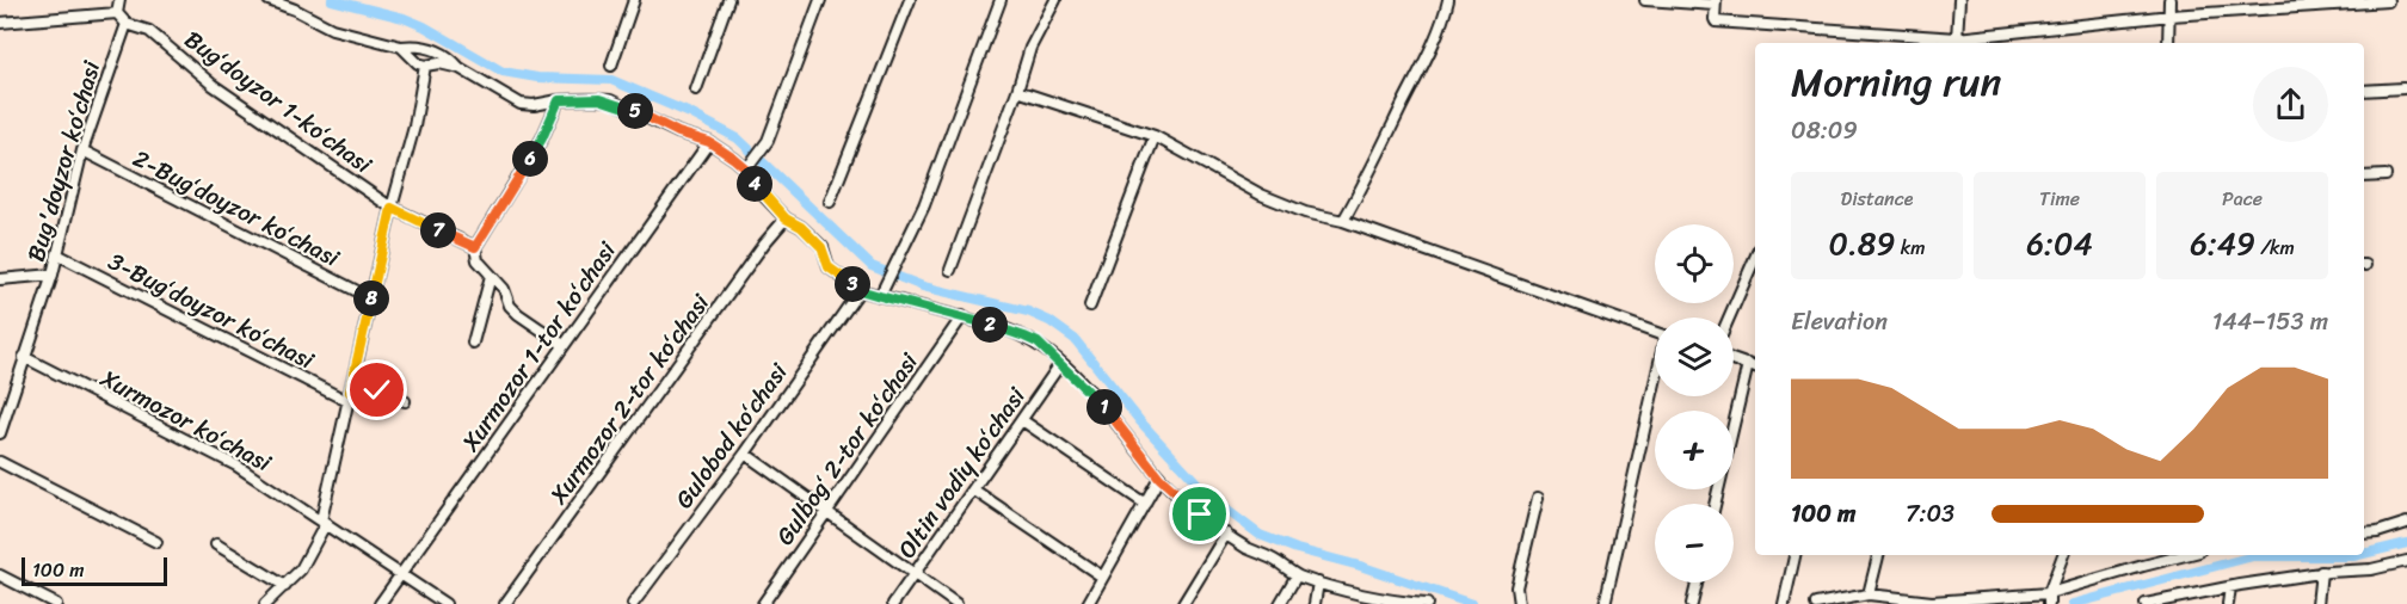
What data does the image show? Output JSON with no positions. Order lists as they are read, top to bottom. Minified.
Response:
{"streets":{"street":["Bugʻdoyzor 1-koʻchasi","Bug'doyzor koʻchasi","2-Bugʻdoyzor koʻchasi","3-Bugʻdoyzor koʻchasi","Xurmozor 1-tor koʻchasi","Xurmozor 2-tor koʻchasi","Xurmozor koʻchasi","Gulobod koʻchasi","Gulbogʻ 2-tor koʻchasi","Oltin vodiy koʻchasi"]},"crossings":[["Bugʻdoyzor 1-koʻchasi","Bug'doyzor koʻchasi"],["Bug'doyzor koʻchasi","2-Bugʻdoyzor koʻchasi"],["Bug'doyzor koʻchasi","3-Bugʻdoyzor koʻchasi"],["Bug'doyzor koʻchasi","Xurmozor koʻchasi"],["Xurmozor 1-tor koʻchasi","Xurmozor koʻchasi"]],"scale_bar":"100 m","page":{"heading":["Morning run","08:09"],"pins":["5","6","4","7","3","8","2","1"],"stats":[["Distance","0.89 km"],["Time","6:04"],["Pace","6:49 /km"]],"map_buttons":["+","−"],"chart":["Elevation","144–153 m"],"list":[{"name":"100 m","note":"7:03"}],"scale":"100 m"}}
